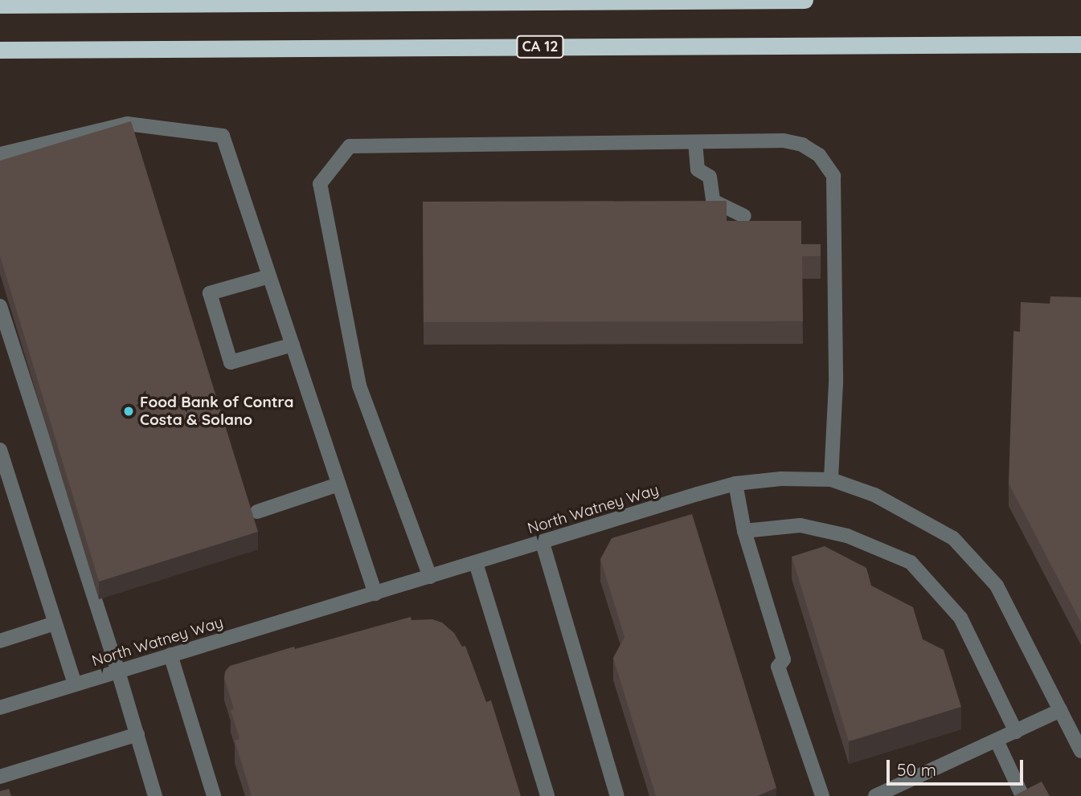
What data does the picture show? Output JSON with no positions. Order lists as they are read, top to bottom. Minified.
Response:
{"streets":{"highway":["CA 12"],"street":["North Watney Way"]},"places":["Food Bank of Contra Costa & Solano"],"scale_bar":"50 m"}
